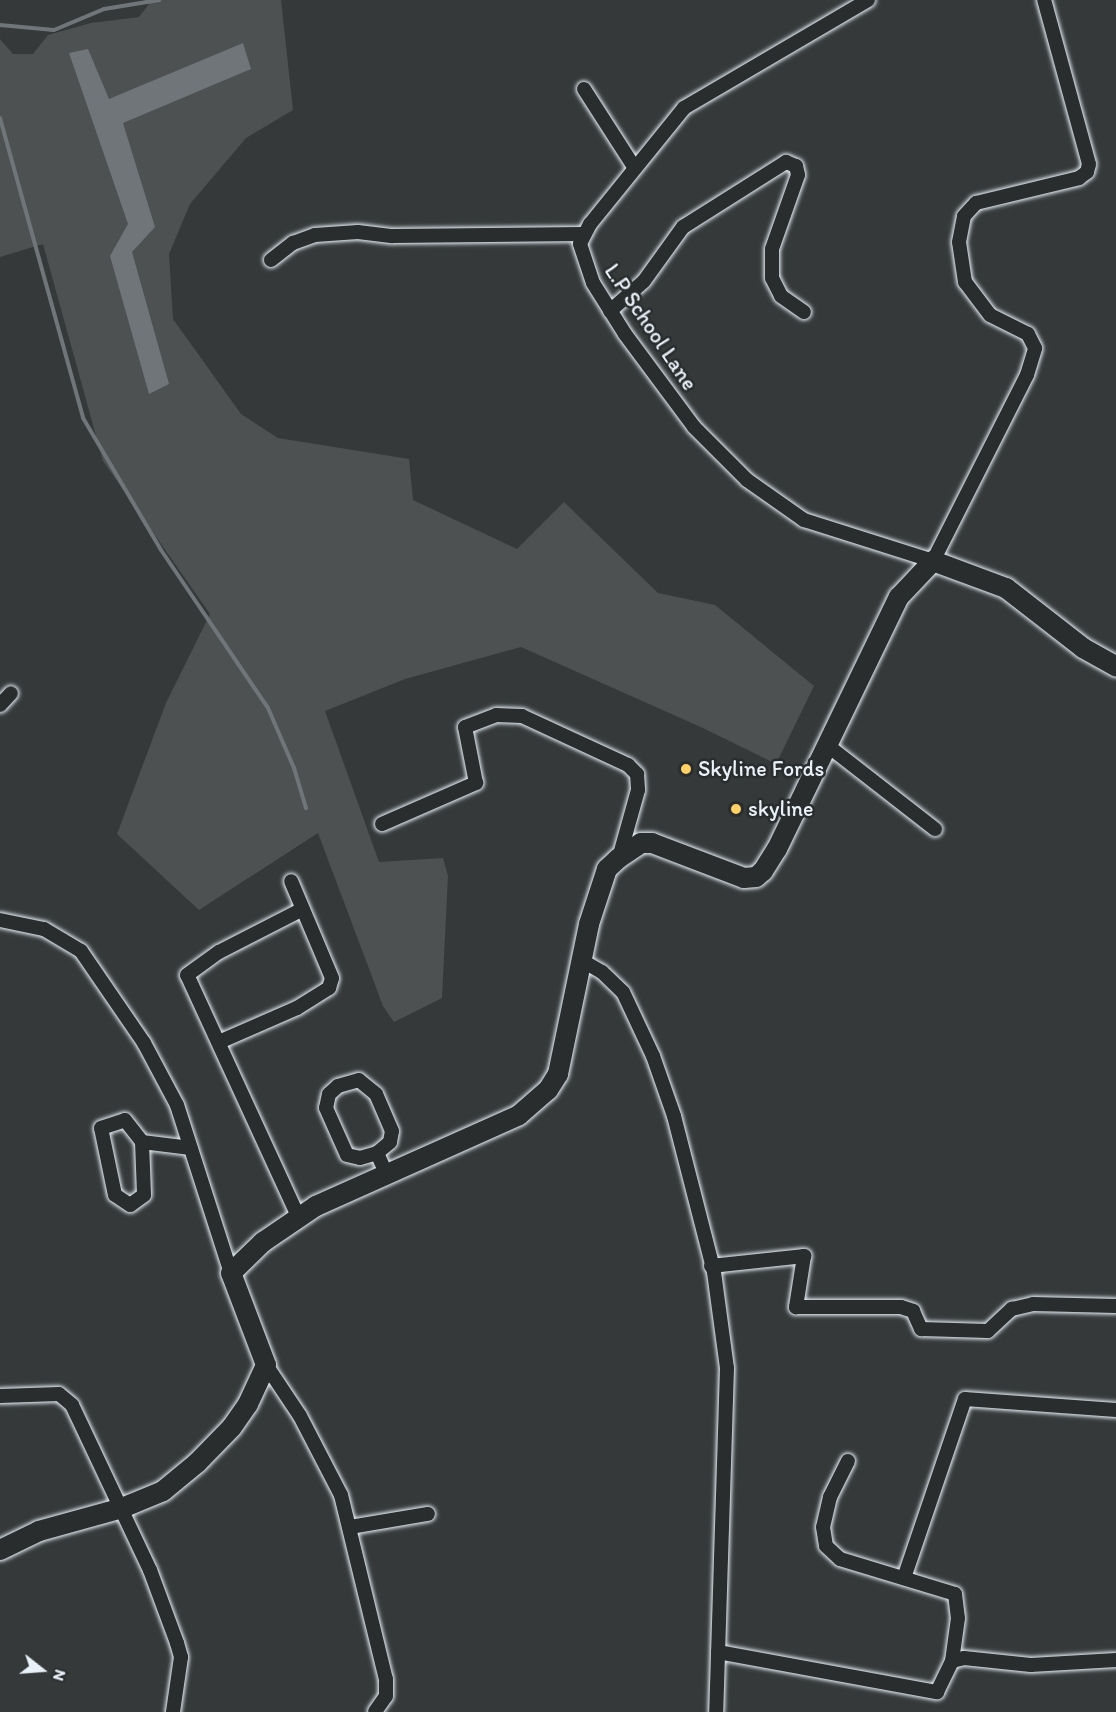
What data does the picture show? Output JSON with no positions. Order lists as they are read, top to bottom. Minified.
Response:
{"streets":{"street":["L.P School Lane"]},"places":["Skyline Fords","skyline"],"north":"right"}
